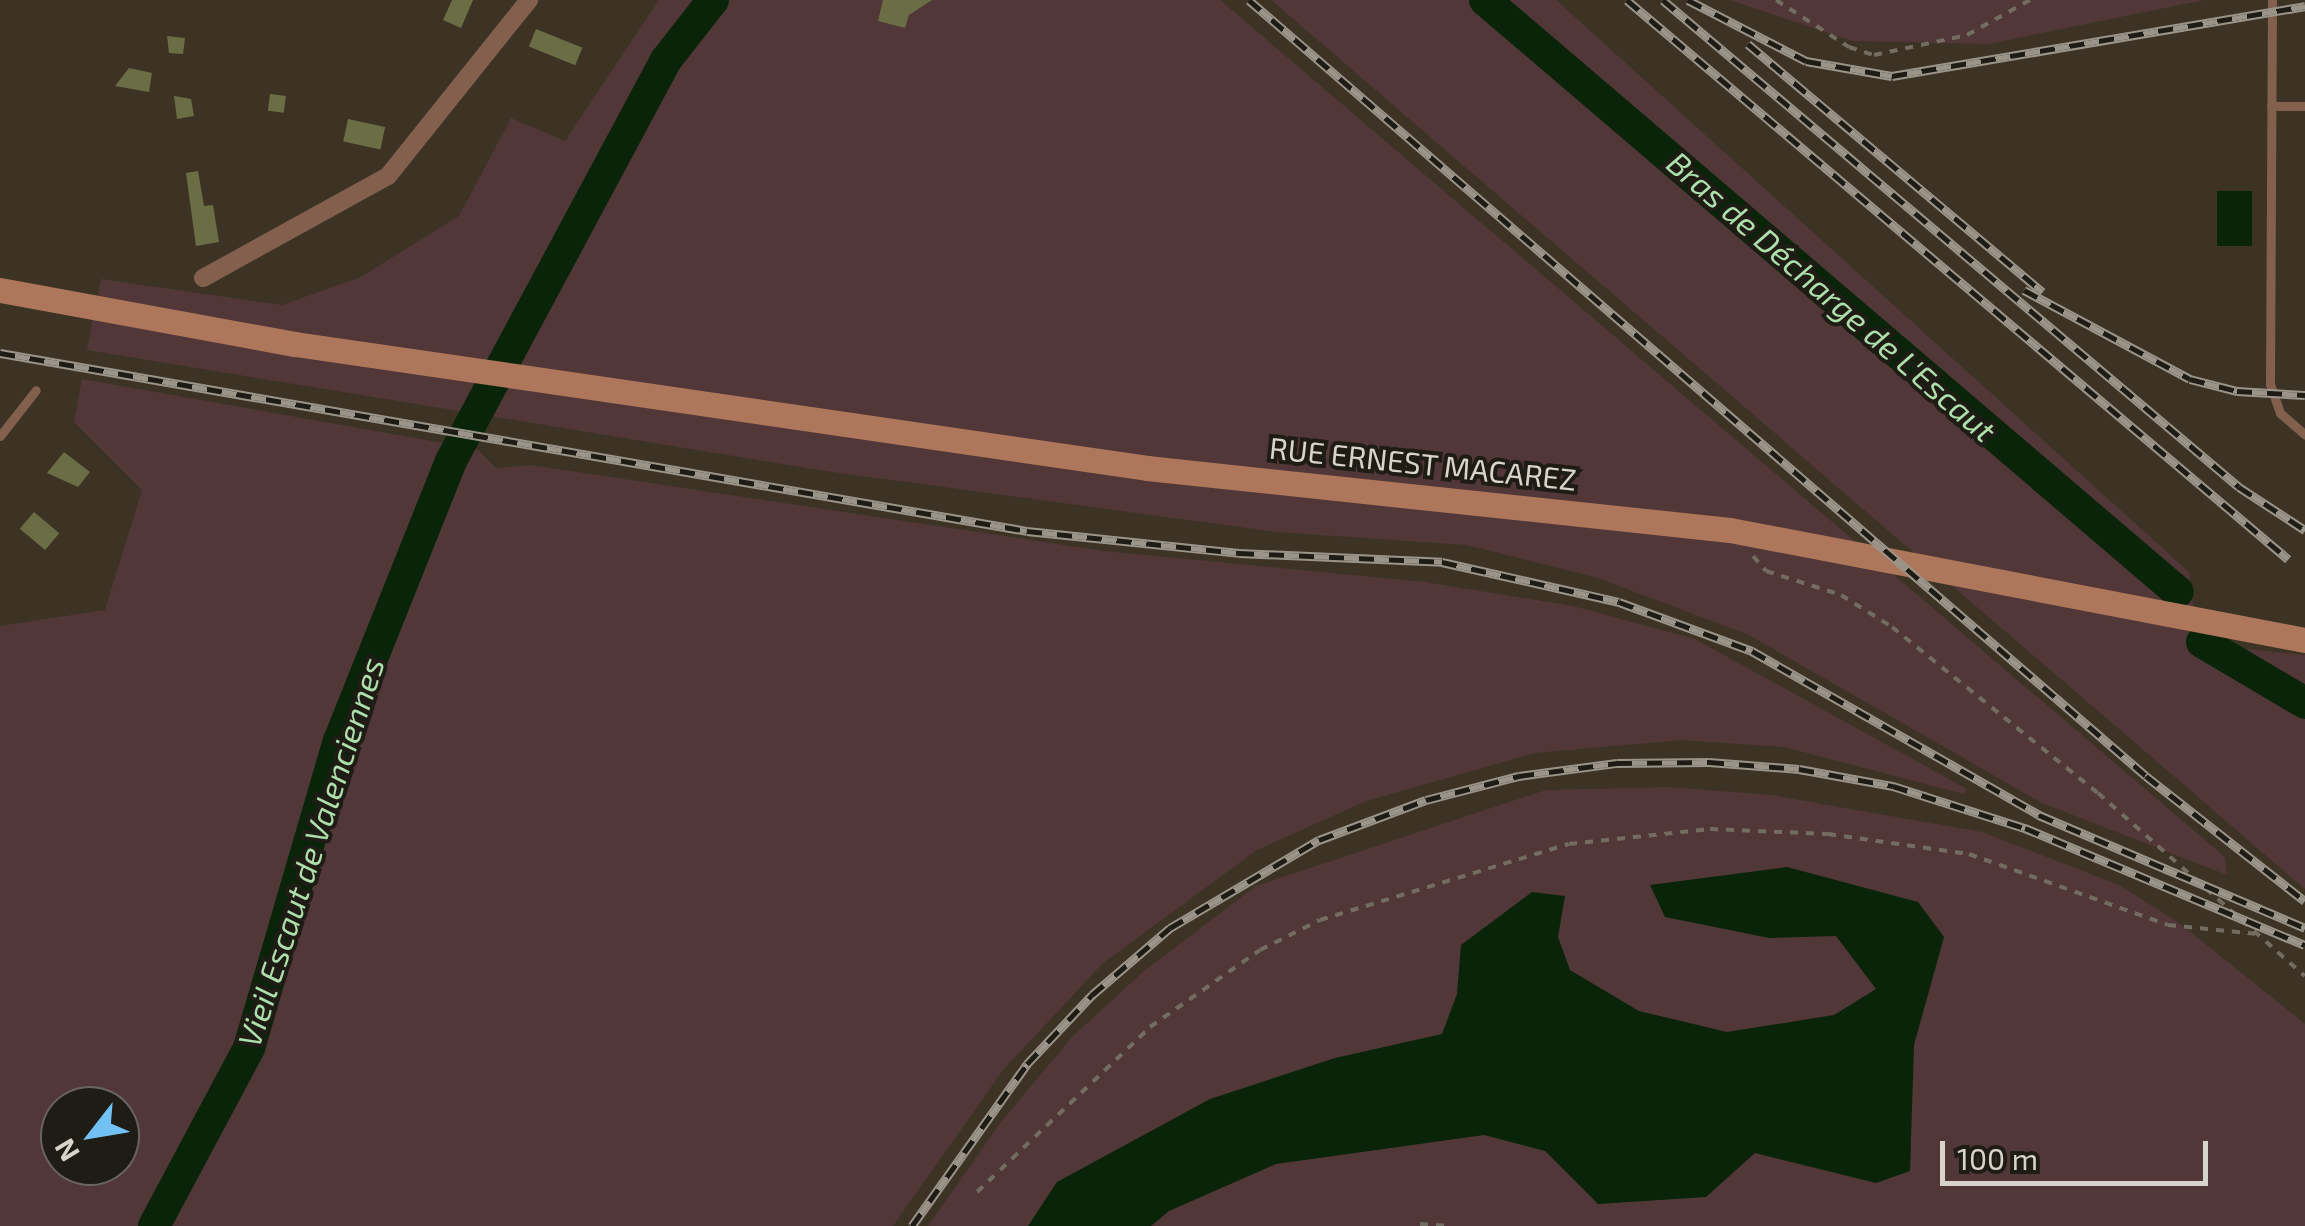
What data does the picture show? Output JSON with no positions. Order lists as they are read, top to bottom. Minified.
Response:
{"streets":{"main road":["RUE ERNEST MACAREZ"]},"water":["Bras de Décharge de L'Escaut","Vieil Escaut de Valenciennes"],"scale_bar":"100 m","north":"bottom left"}
